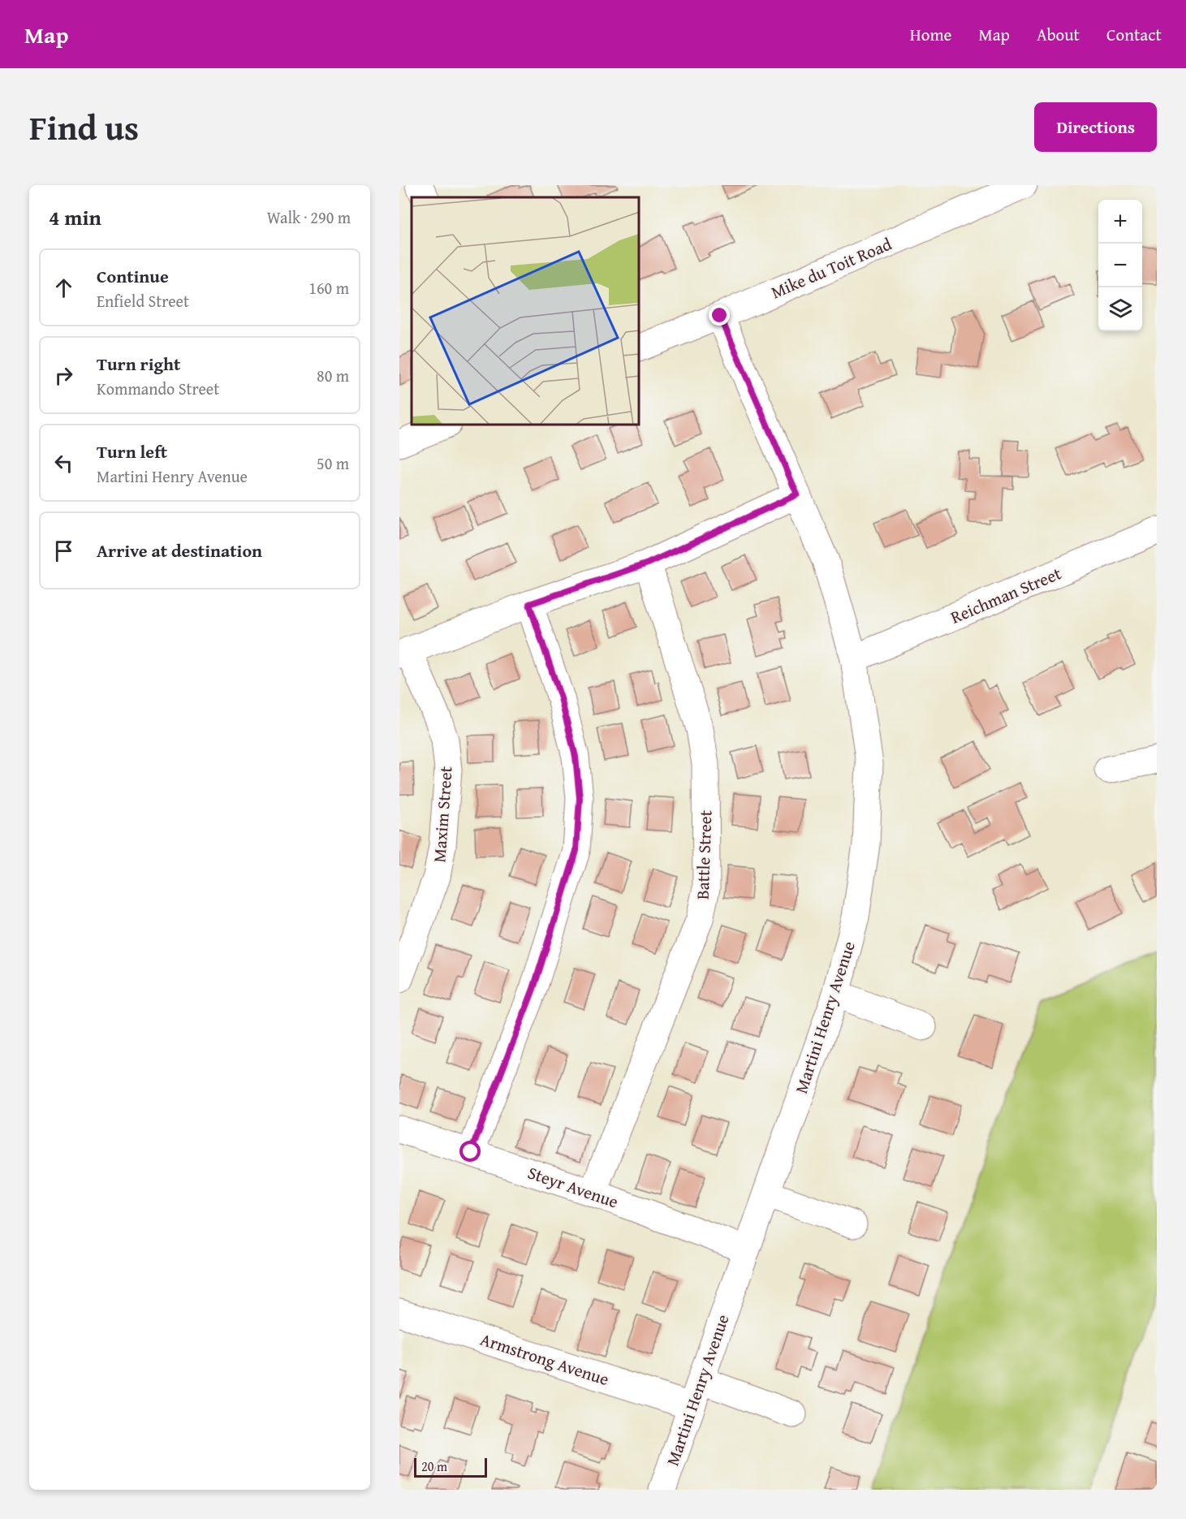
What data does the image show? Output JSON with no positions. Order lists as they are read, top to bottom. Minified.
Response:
{"streets":{"street":["Mike du Toit Road","Reichman Street","Maxim Street","Battle Street","Martini Henry Avenue","Steyr Avenue","Armstrong Avenue"]},"crossings":[["Mike du Toit Road","Martini Henry Avenue"],["Reichman Street","Martini Henry Avenue"],["Battle Street","Steyr Avenue"],["Martini Henry Avenue","Steyr Avenue"],["Martini Henry Avenue","Armstrong Avenue"]],"scale_bar":"20 m","page":{"header":"Map","nav":["Home","Map","About","Contact"],"title":"Find us","buttons":"Directions","heading":["4 min","Walk · 290 m"],"map_buttons":["+","−"],"list":[["Continue","Enfield Street","160 m"],["Turn right","Kommando Street","80 m"],["Turn left","Martini Henry Avenue","50 m"],"Arrive at destination"],"scale":"20 m"}}
